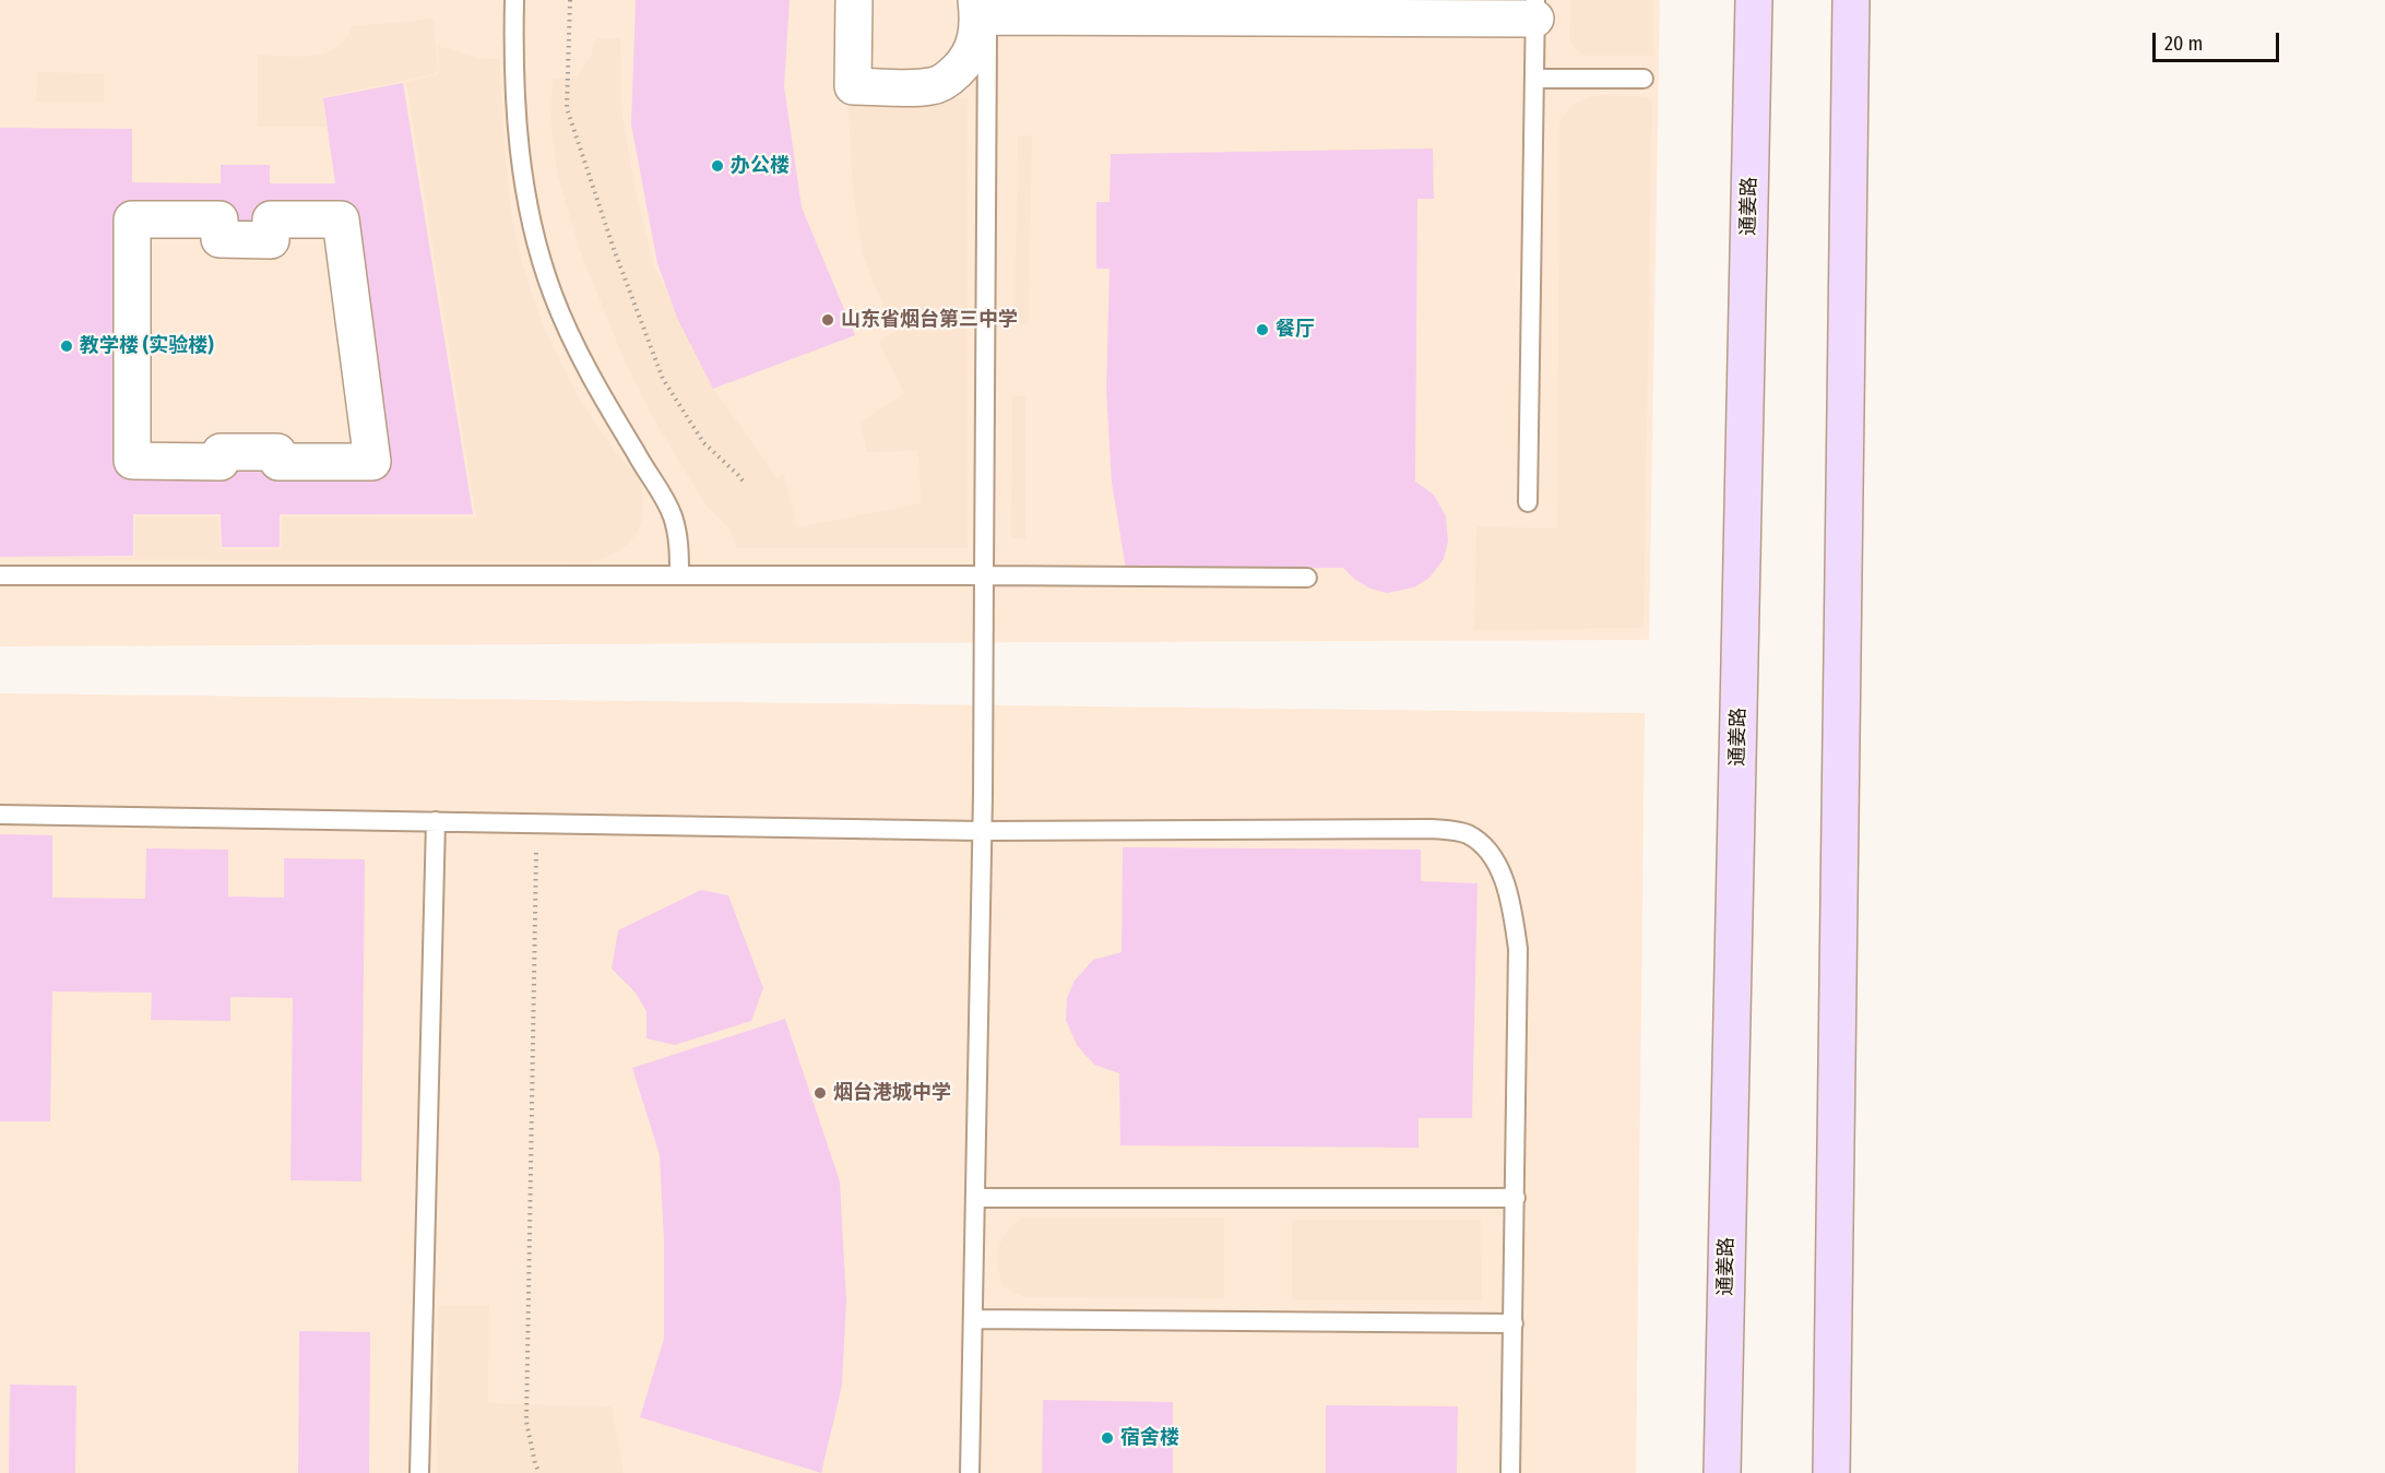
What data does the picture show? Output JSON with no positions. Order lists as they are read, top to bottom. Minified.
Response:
{"streets":{"street":["通姜路"]},"places":["办公楼","山东省烟台第三中学","餐厅","教学楼 (实验楼)","烟台港城中学","宿舍楼"],"scale_bar":"20 m"}
